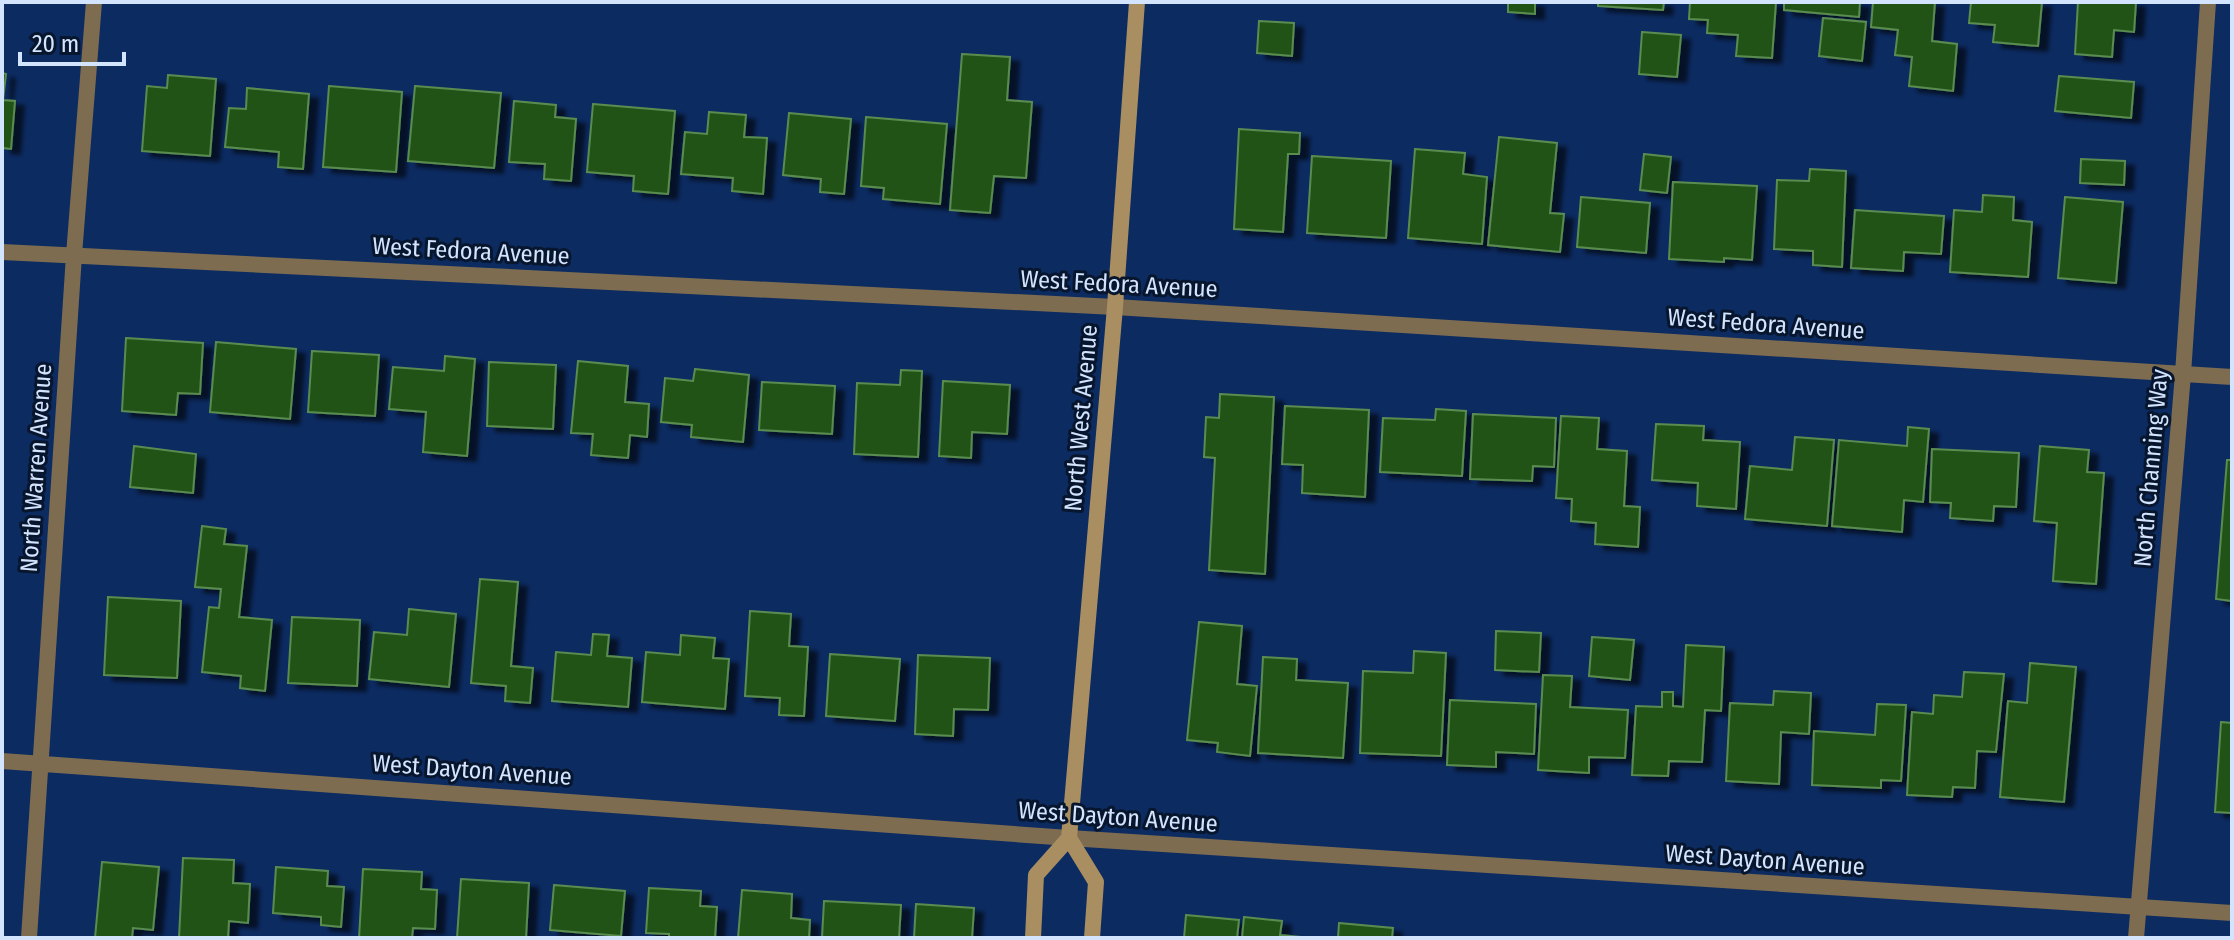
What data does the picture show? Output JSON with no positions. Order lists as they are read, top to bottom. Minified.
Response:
{"streets":{"main road":["North West Avenue"],"street":["West Fedora Avenue","North Warren Avenue","North Channing Way","West Dayton Avenue"]},"crossings":[["West Fedora Avenue","North West Avenue"],["West Fedora Avenue","North Warren Avenue"],["West Fedora Avenue","North Channing Way"],["North West Avenue","West Dayton Avenue"],["North Warren Avenue","West Dayton Avenue"],["North Channing Way","West Dayton Avenue"]],"scale_bar":"20 m"}
